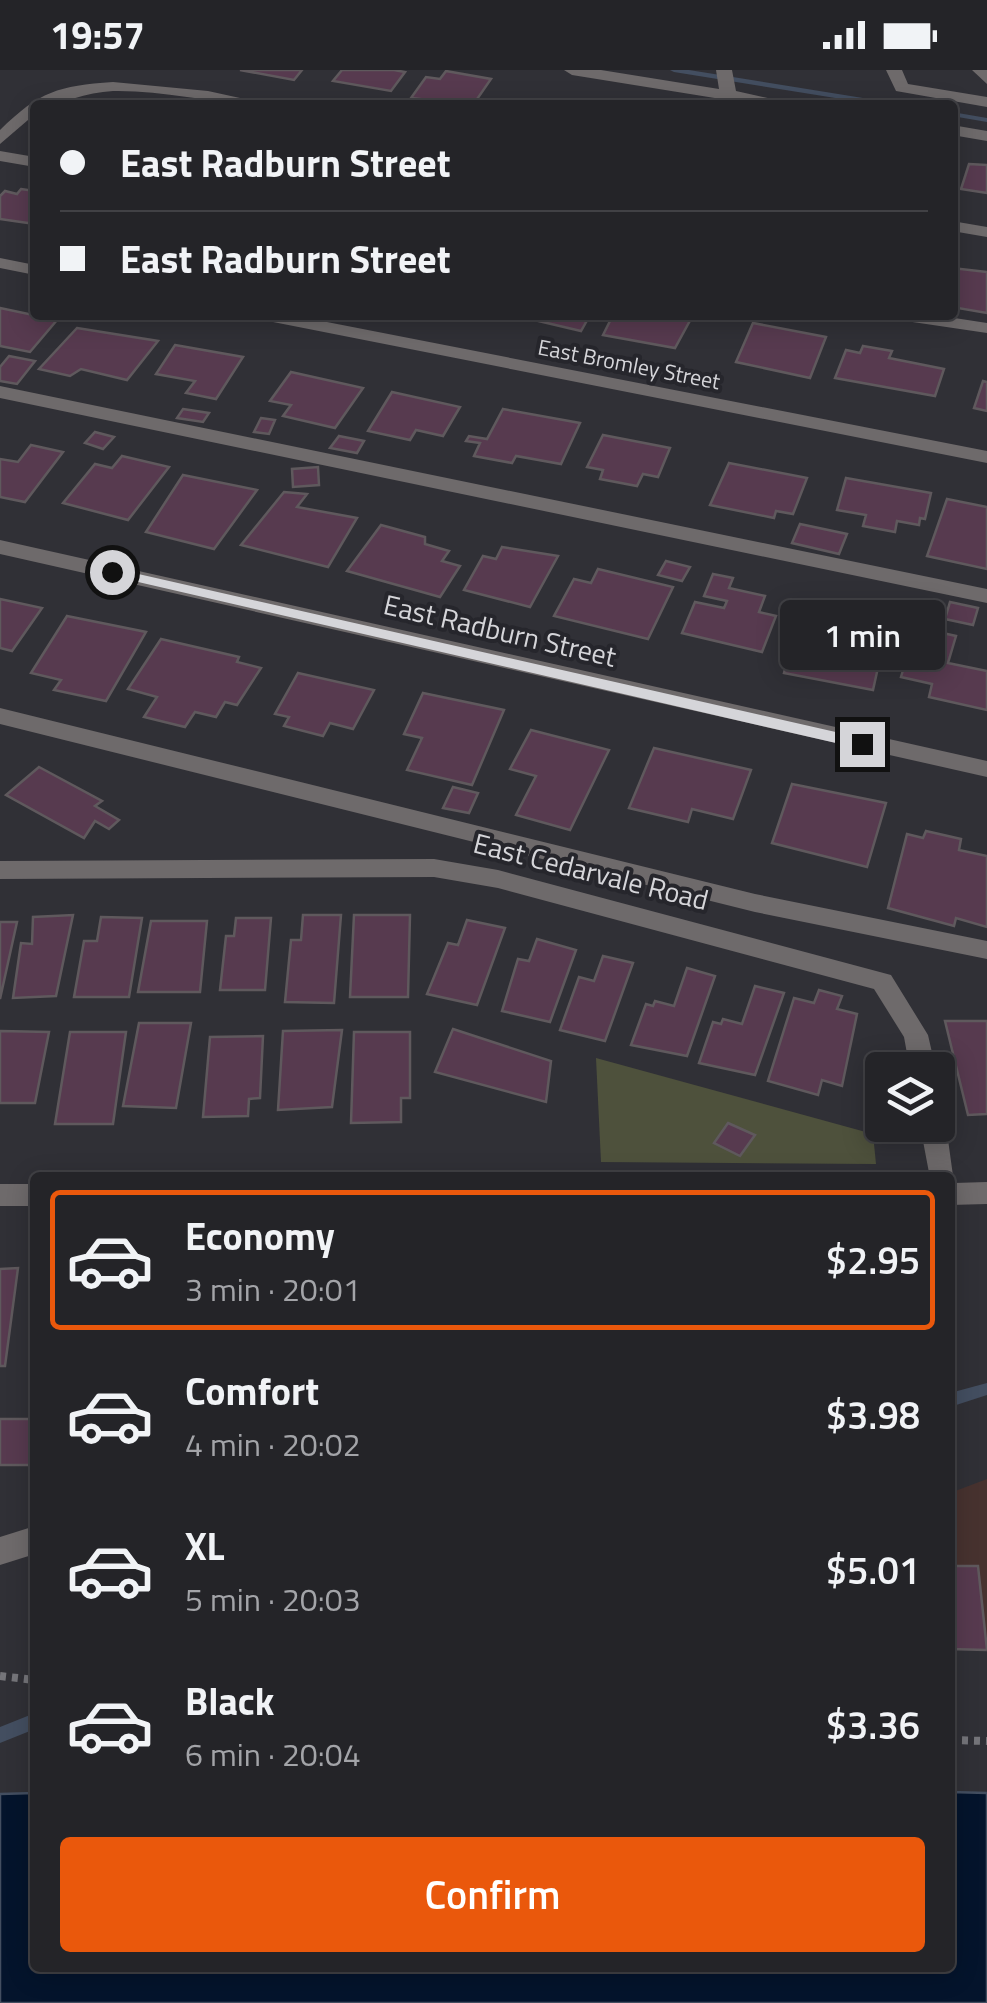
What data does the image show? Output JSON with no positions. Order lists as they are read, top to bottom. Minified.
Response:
{"streets":{"street":["East Bromley Street","East Radburn Street","East Cedarvale Road"]},"page":{"status":"19:57","banner":["East Radburn Street","East Radburn Street"],"bubble":"1 min","list":[{"name":"Economy","note":"3 min · 20:01","value":"$2.95"},{"name":"Comfort","note":"4 min · 20:02","value":"$3.98"},{"name":"XL","note":"5 min · 20:03","value":"$5.01"},{"name":"Black","note":"6 min · 20:04","value":"$3.36"}],"buttons":"Confirm"}}
